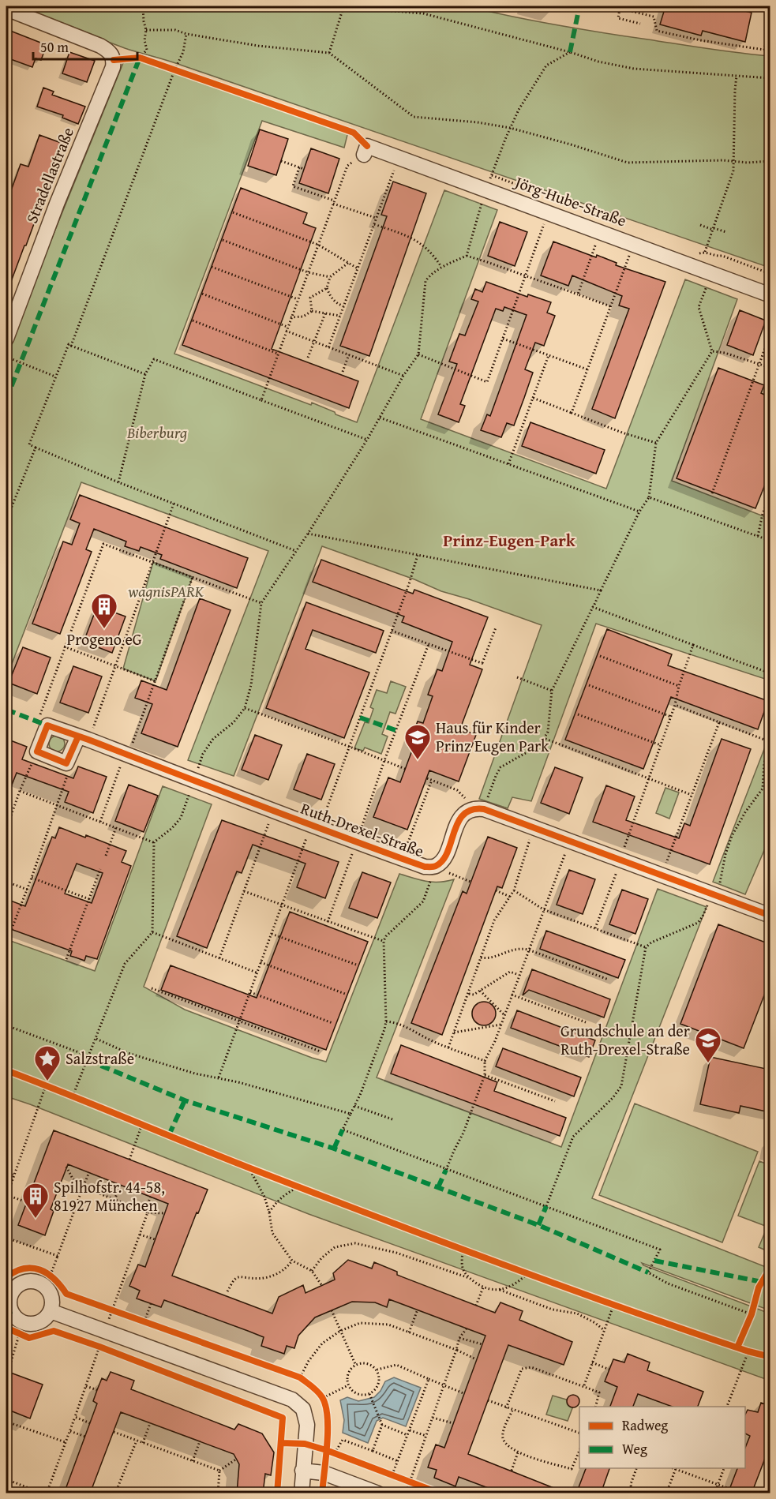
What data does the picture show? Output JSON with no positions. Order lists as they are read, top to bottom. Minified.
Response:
{"streets":{"street":["Stradellastraße","Jörg-Hube-Straße","Ruth-Drexel-Straße"]},"districts":["Prinz-Eugen-Park"],"parks":["Biberburg","wagnisPARK"],"places":{"building":["Progeno eG","Spilhofstr. 44-58, 81927 München"],"school or university":["Haus für Kinder Prinz Eugen Park","Grundschule an der Ruth-Drexel-Straße"],"place":["Salzstraße"]},"legend":["Radweg","Weg"],"scale_bar":"50 m"}
